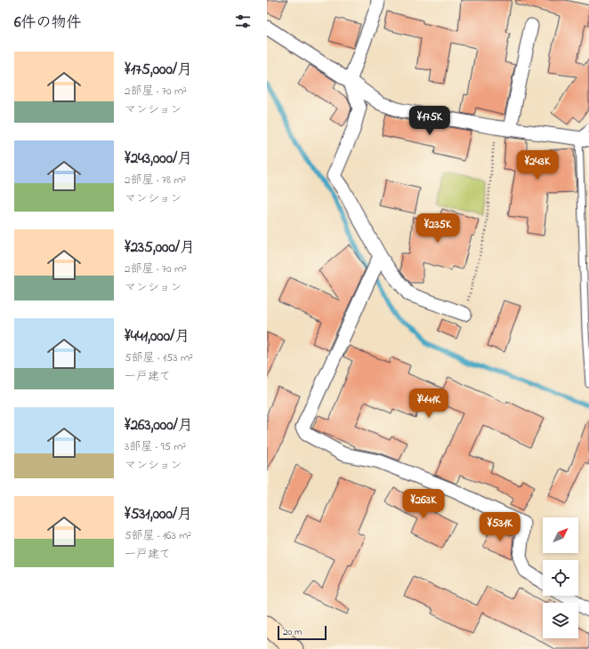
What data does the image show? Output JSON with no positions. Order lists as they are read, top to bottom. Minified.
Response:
{"scale_bar":"20 m","north":"top right","page":{"heading":"6件の物件","list":[{"name":"¥175,000/月","note":"2部屋 · 70 m² · マンション"},{"name":"¥243,000/月","note":"2部屋 · 78 m² · マンション"},{"name":"¥235,000/月","note":"2部屋 · 70 m² · マンション"},{"name":"¥441,000/月","note":"5部屋 · 153 m² · 一戸建て"},{"name":"¥263,000/月","note":"3部屋 · 95 m² · マンション"},{"name":"¥531,000/月","note":"5部屋 · 163 m² · 一戸建て"}],"price":["¥175K","¥243K","¥235K","¥441K","¥263K","¥531K"],"scale":"20 m"}}
